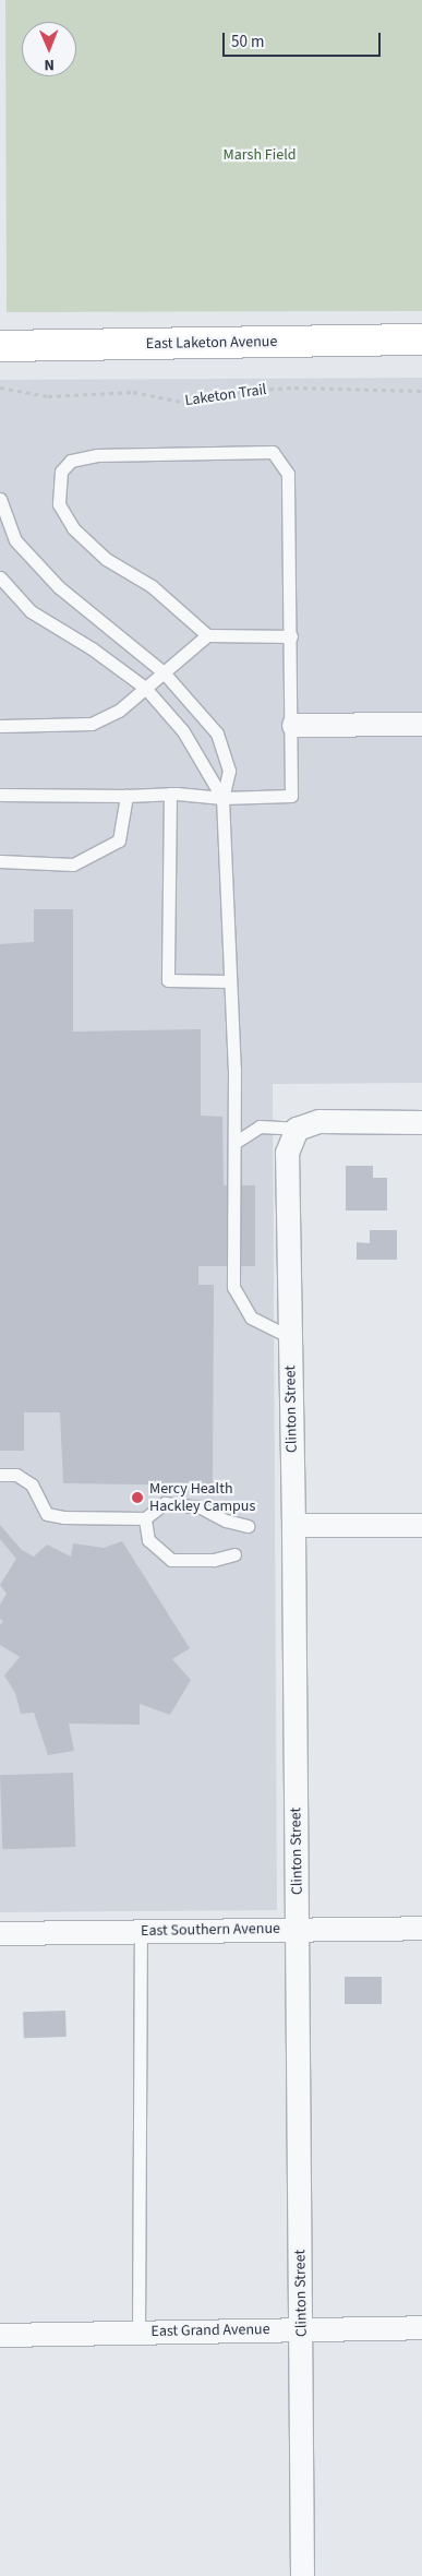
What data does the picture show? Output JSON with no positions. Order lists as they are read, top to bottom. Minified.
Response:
{"streets":{"main road":["East Laketon Avenue"],"street":["Clinton Street","East Southern Avenue","East Grand Avenue"],"path":["Laketon Trail"]},"crossings":[["Clinton Street","East Southern Avenue"],["Clinton Street","East Grand Avenue"]],"parks":["Marsh Field"],"places":["Mercy Health Hackley Campus"],"scale_bar":"50 m","north":"bottom"}
